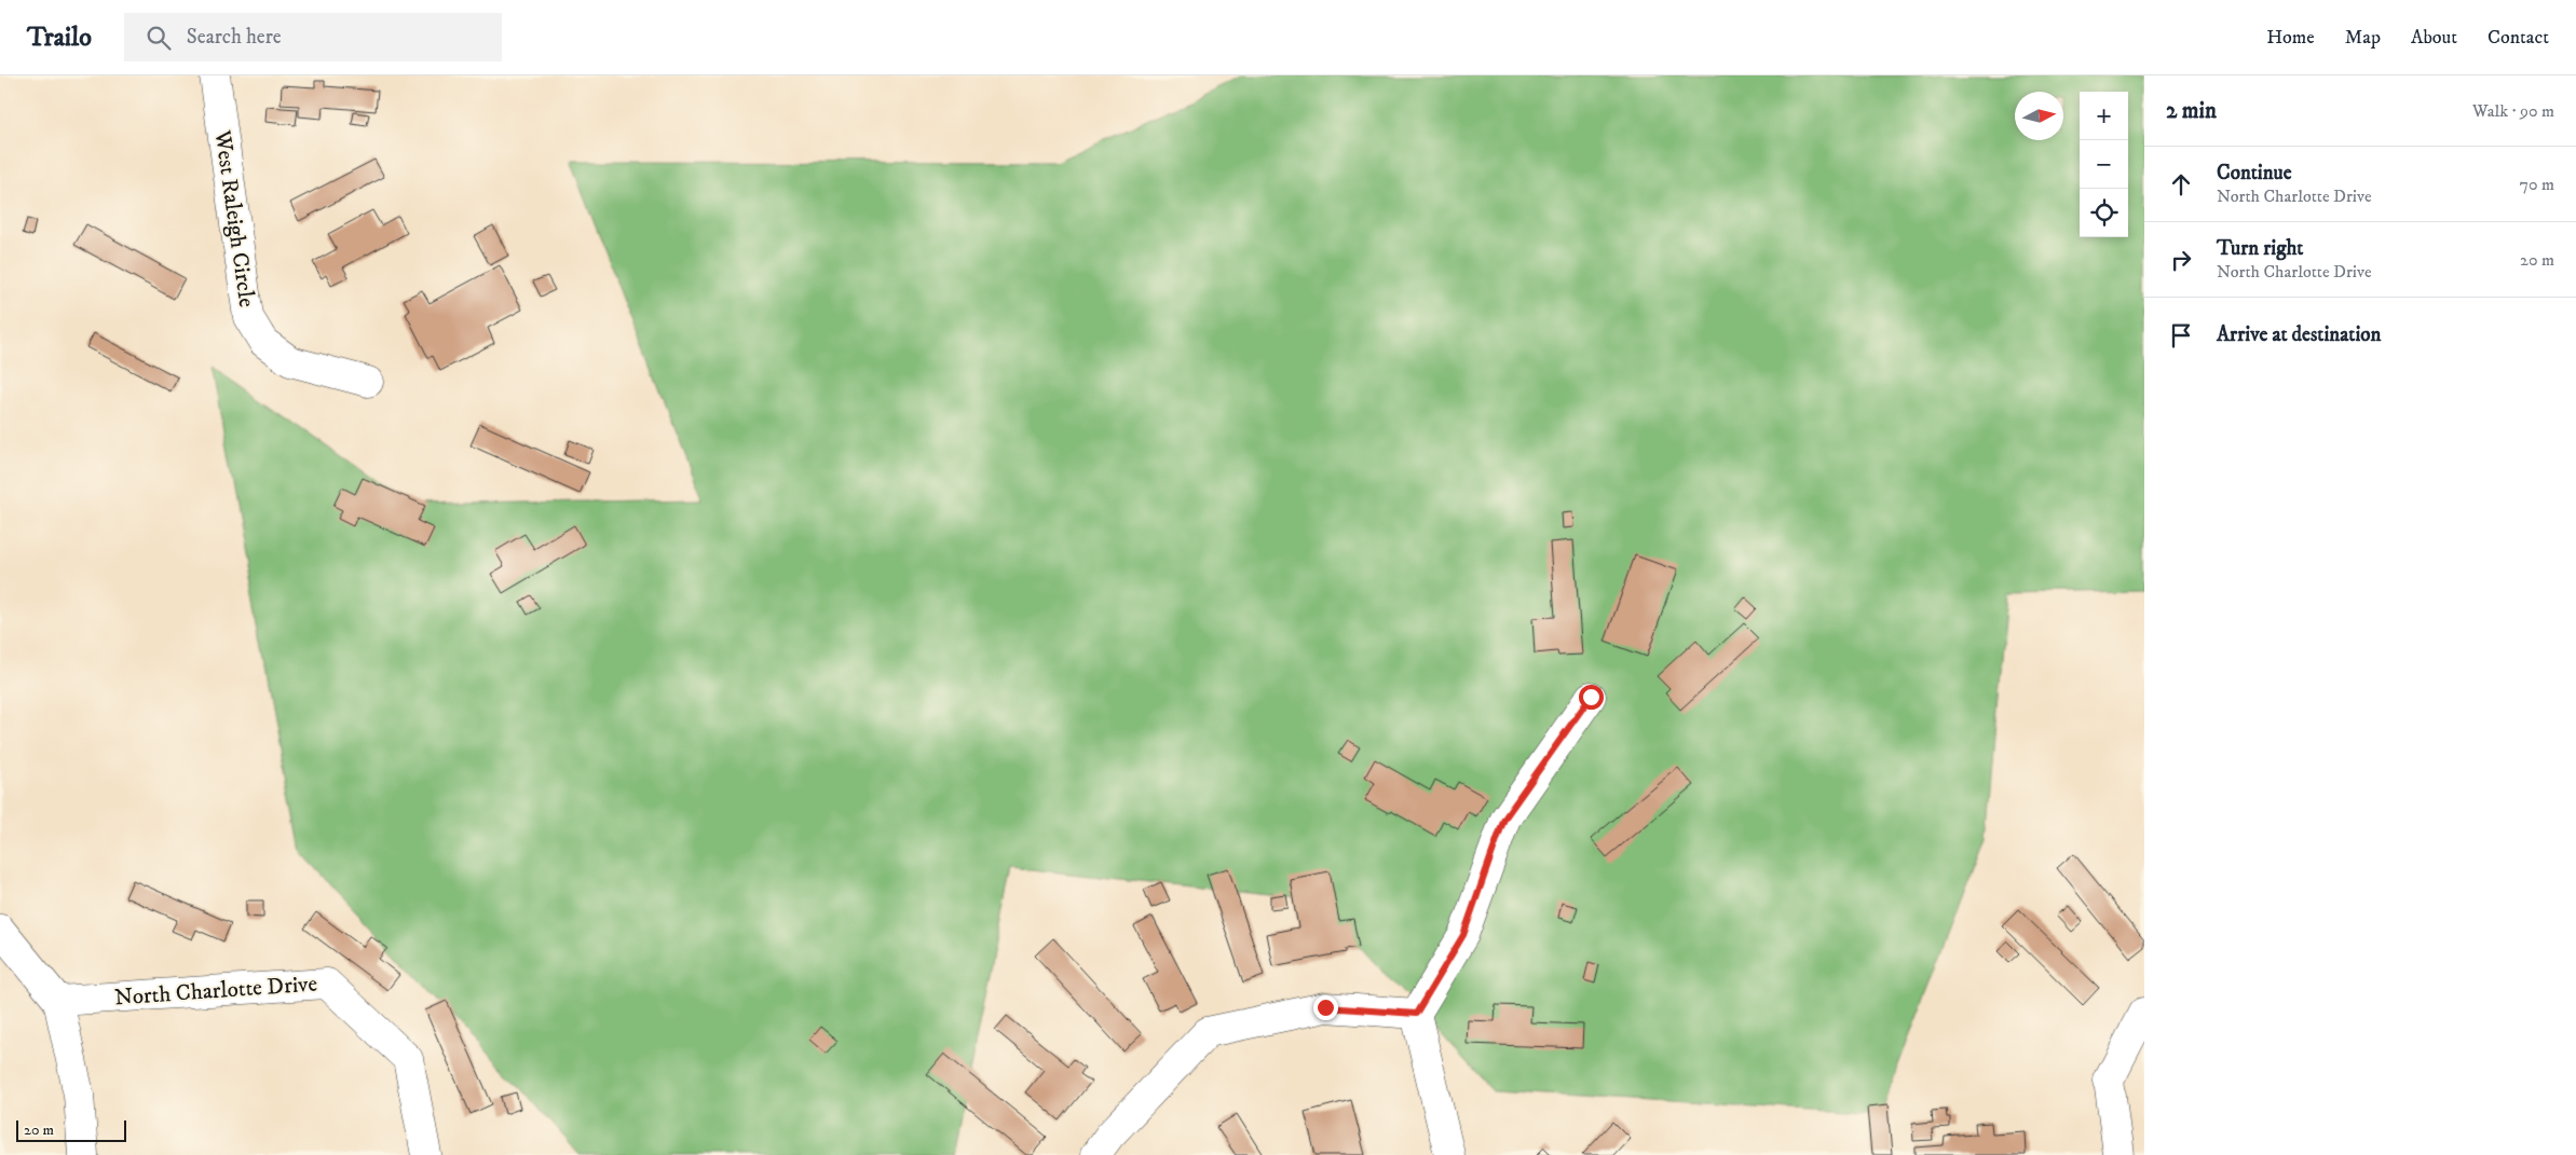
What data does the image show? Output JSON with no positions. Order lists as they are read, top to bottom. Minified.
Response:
{"streets":{"street":["West Raleigh Circle","North Charlotte Drive"]},"scale_bar":"20 m","north":"right","page":{"header":"Trailo","search":"Search here","nav":["Home","Map","About","Contact"],"heading":["2 min","Walk · 90 m"],"map_buttons":["+","−"],"list":[["Continue","North Charlotte Drive","70 m"],["Turn right","North Charlotte Drive","20 m"],"Arrive at destination"],"scale":"20 m"}}
